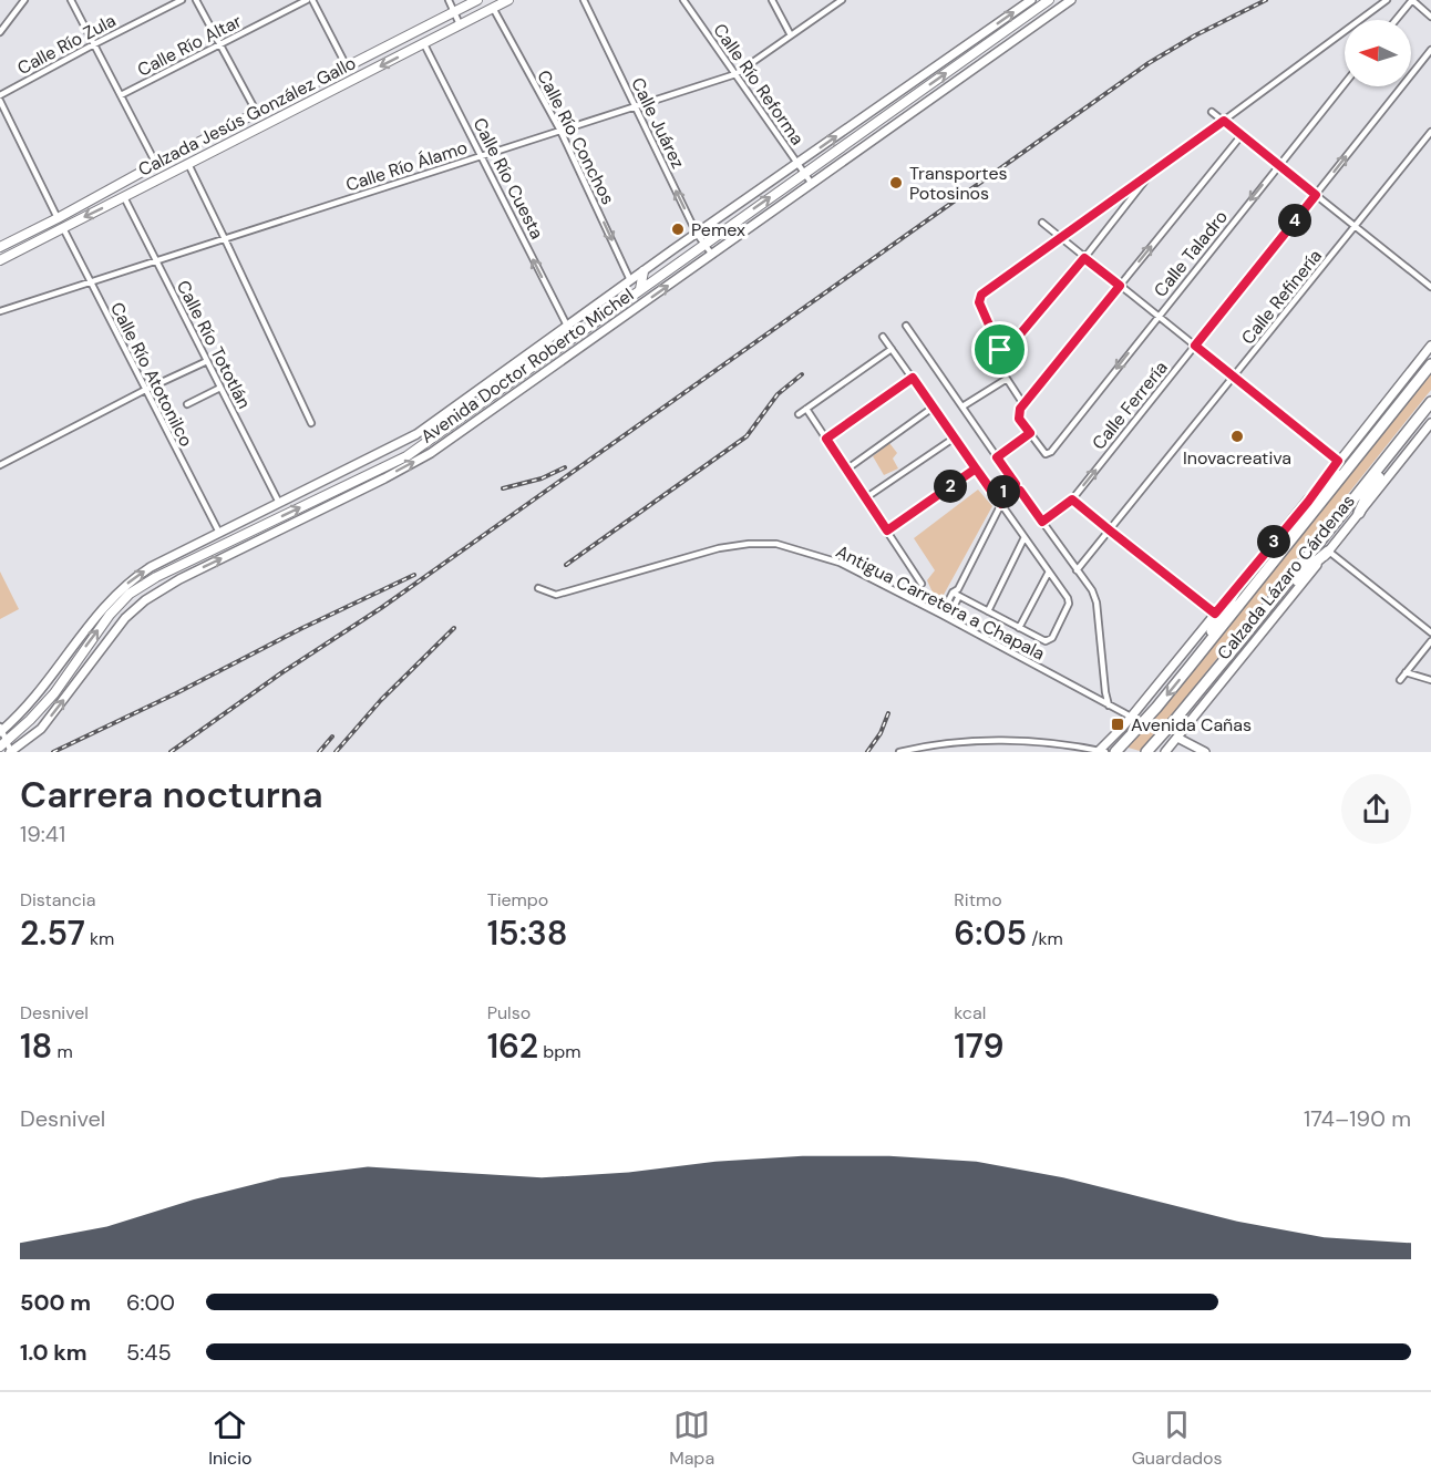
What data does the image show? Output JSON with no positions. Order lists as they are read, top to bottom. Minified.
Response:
{"streets":{"highway":["Calzada Lázaro Cárdenas"],"main road":["Calzada Jesús González Gallo","Avenida Doctor Roberto Michel"],"street":["Calle Río Zula","Calle Río Altar","Calle Río Reforma","Calle Juárez","Calle Río Conchos","Calle Río Álamo","Calle Río Cuesta","Calle Taladro","Calle Refinería","Calle Río Tototlán","Calle Río Atotonilco","Calle Ferrería","Antigua Carretera a Chapala"]},"crossings":[["Calle Río Reforma","Calle Río Álamo"],["Calle Río Reforma","Avenida Doctor Roberto Michel"],["Calzada Jesús González Gallo","Calle Río Conchos"],["Calzada Jesús González Gallo","Calle Río Cuesta"],["Calzada Jesús González Gallo","Calle Río Tototlán"],["Calzada Jesús González Gallo","Calle Río Atotonilco"],["Calle Juárez","Calle Río Álamo"],["Calle Juárez","Avenida Doctor Roberto Michel"],["Calle Río Conchos","Calle Río Álamo"],["Calle Río Conchos","Avenida Doctor Roberto Michel"],["Calle Río Álamo","Calle Río Cuesta"],["Calle Río Álamo","Calle Río Tototlán"],["Calle Río Álamo","Calle Río Atotonilco"],["Calle Río Cuesta","Avenida Doctor Roberto Michel"],["Calle Río Tototlán","Avenida Doctor Roberto Michel"],["Avenida Doctor Roberto Michel","Calle Río Atotonilco"],["Calzada Lázaro Cárdenas","Antigua Carretera a Chapala"]],"one_way":["Calle Juárez","Calle Río Conchos","Calle Río Cuesta","Calle Taladro","Calle Ferrería"],"places":{"other":["Transportes Potosinos","Pemex","Inovacreativa"],"transit":["Avenida Cañas"]},"north":"left","page":{"pins":["4","2","1","3"],"heading":["Carrera nocturna","19:41"],"stats":[["Distancia","2.57 km"],["Tiempo","15:38"],["Ritmo","6:05 /km"],["Desnivel","18 m"],["Pulso","162 bpm"],["kcal","179"]],"chart":["Desnivel","174–190 m"],"list":[{"name":"500 m","note":"6:00"},{"name":"1.0 km","note":"5:45"}],"tabs":["Inicio","Mapa","Guardados"]}}
